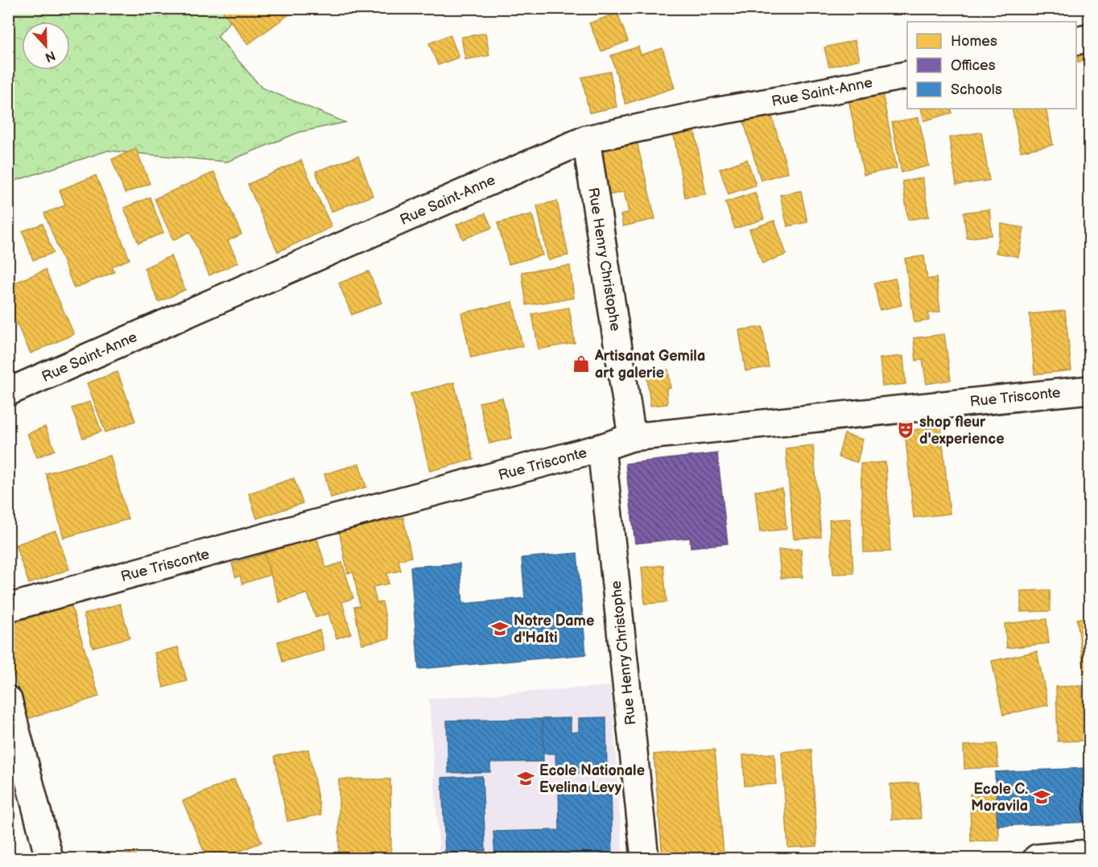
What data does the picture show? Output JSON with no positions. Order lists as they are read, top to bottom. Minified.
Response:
{"streets":{"street":["Rue Saint-Anne","Rue Henry Christophe","Rue Trisconte"]},"crossings":[["Rue Saint-Anne","Rue Henry Christophe"],["Rue Henry Christophe","Rue Trisconte"]],"places":{"shop":["Artisanat Gemila art galerie"],"theatre":["shop fleur d'experience"],"school or university":["Notre Dame d'HaIti","Ecole Nationale Evelina Levy","Ecole C. Moravila"]},"legend":["Homes","Offices","Schools"],"north":"bottom"}
